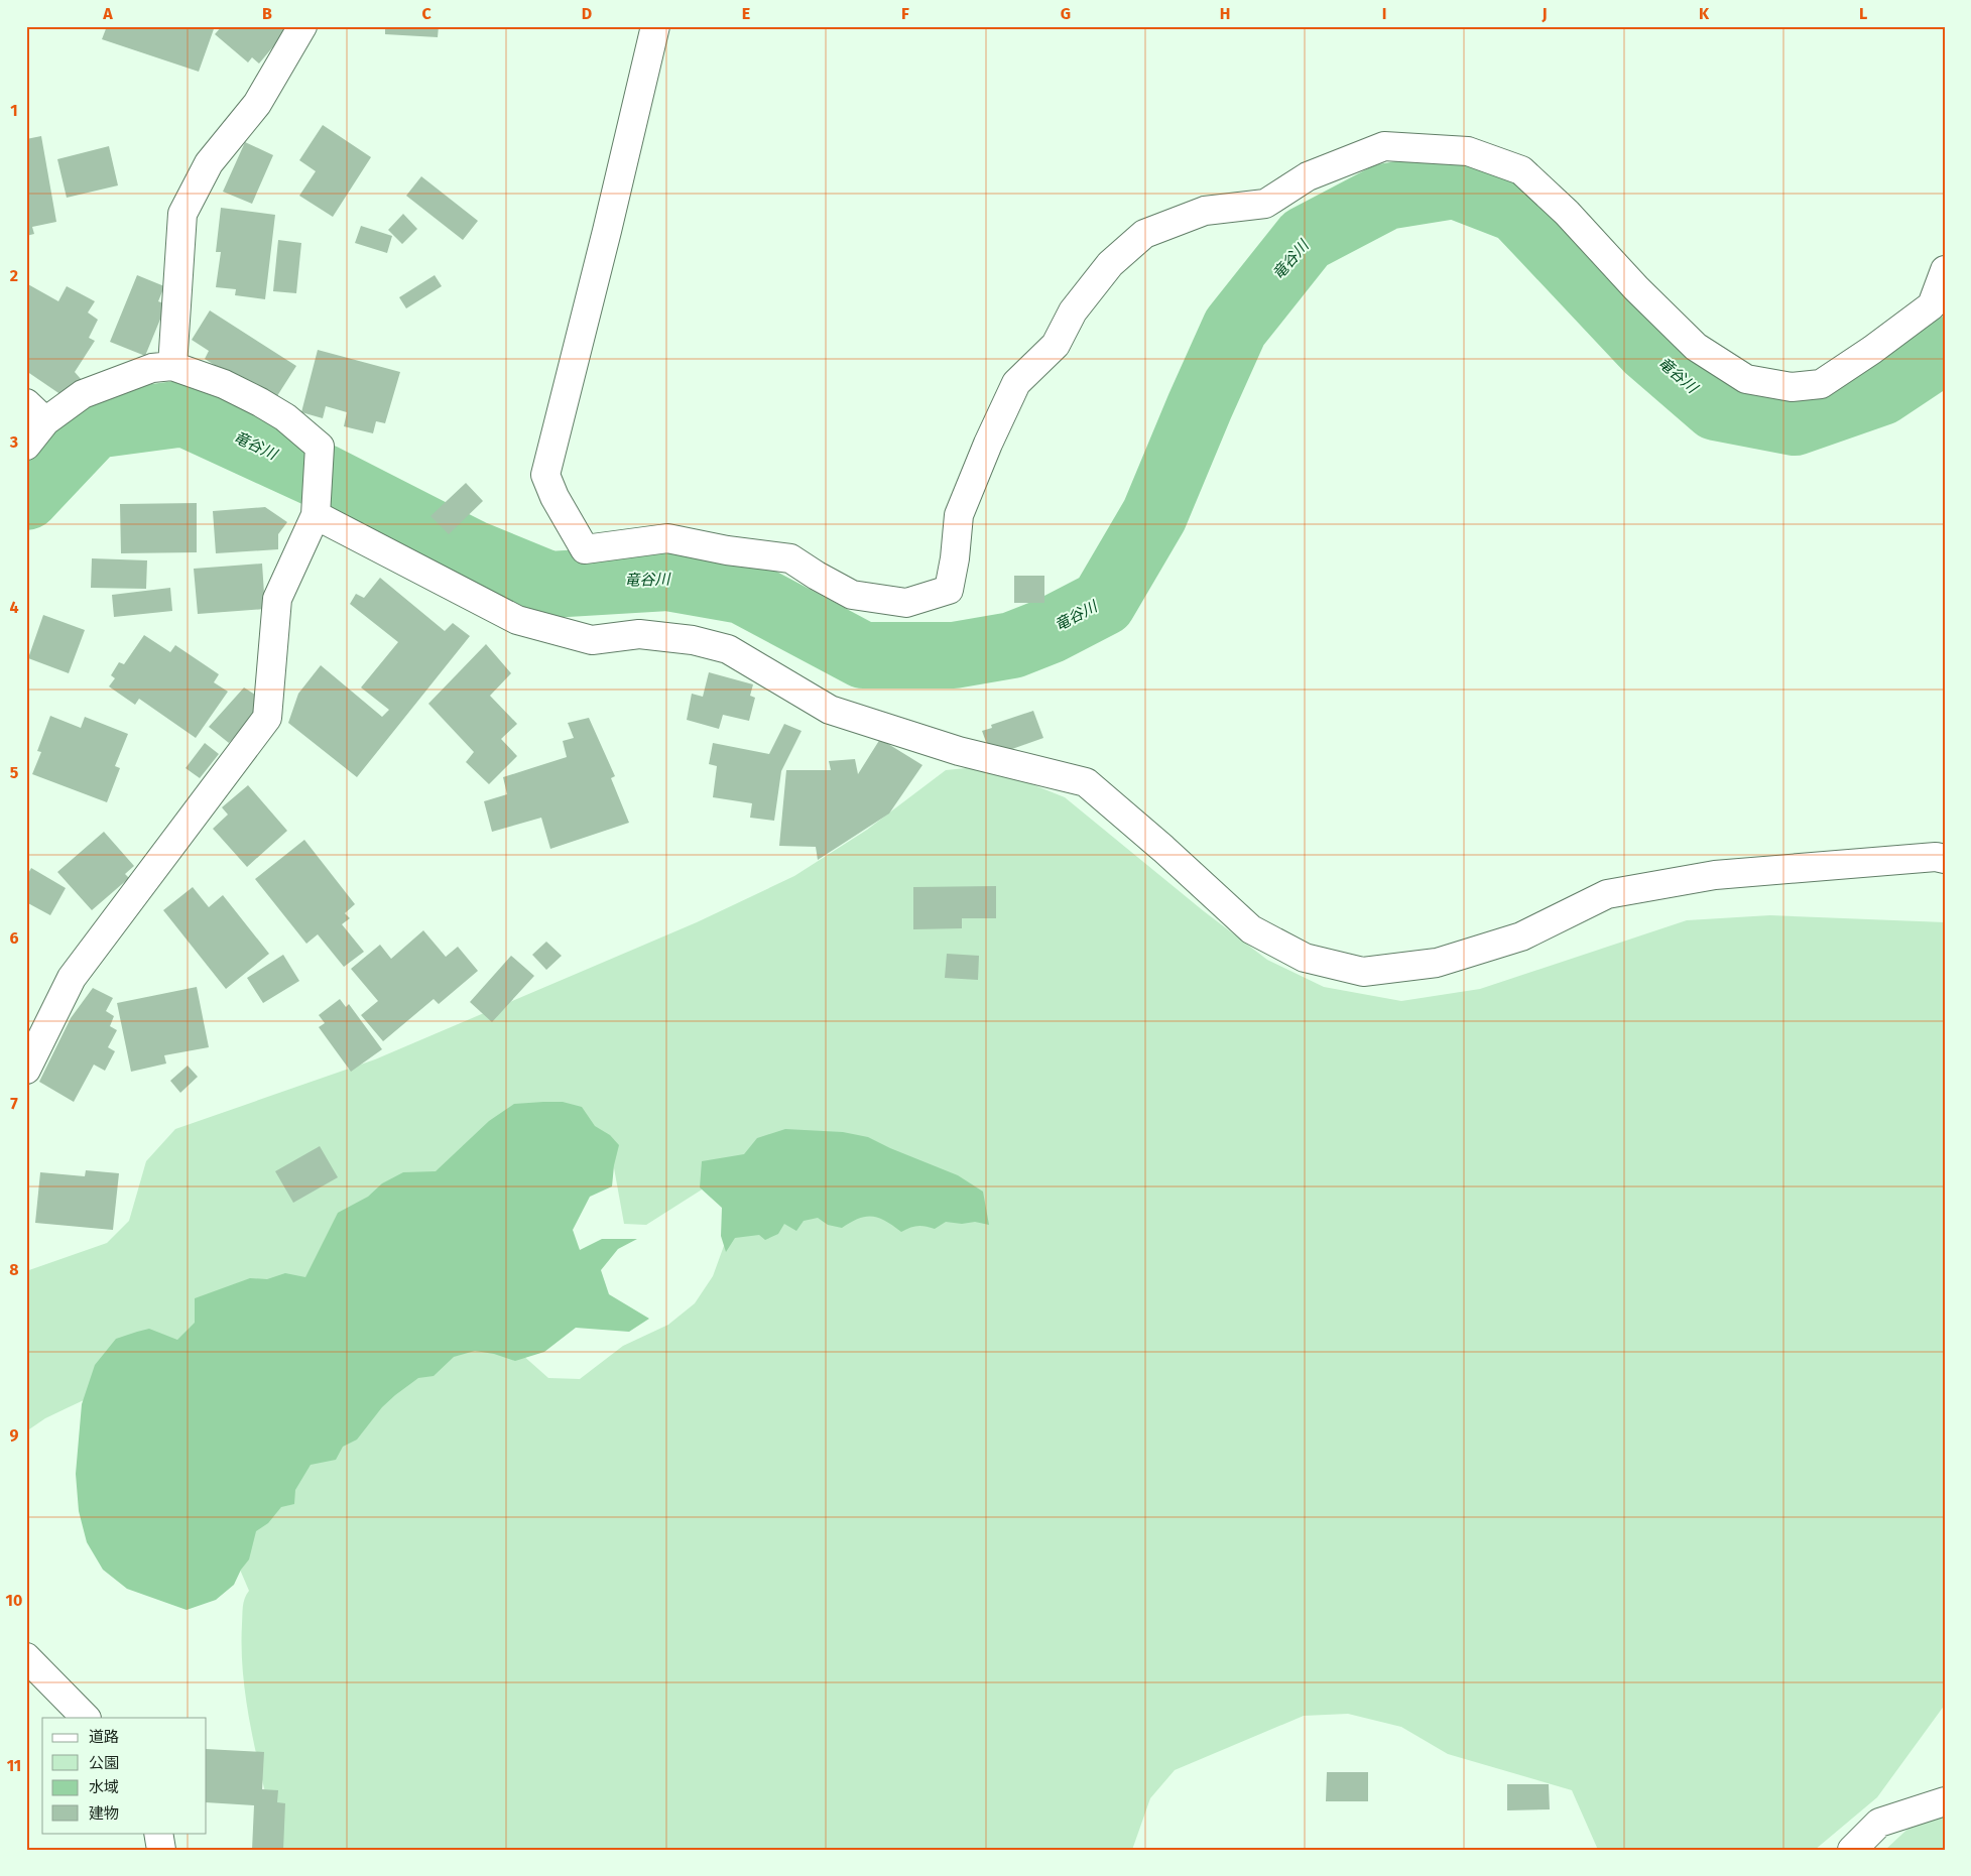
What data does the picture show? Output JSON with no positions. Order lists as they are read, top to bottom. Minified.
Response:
{"water":["竜谷川"],"legend":["道路","公園","水域","建物"],"grid":{"columns":["A","B","C","D","E","F","G","H","I","J","K","L"],"rows":["1","2","3","4","5","6","7","8","9","10","11"]}}
